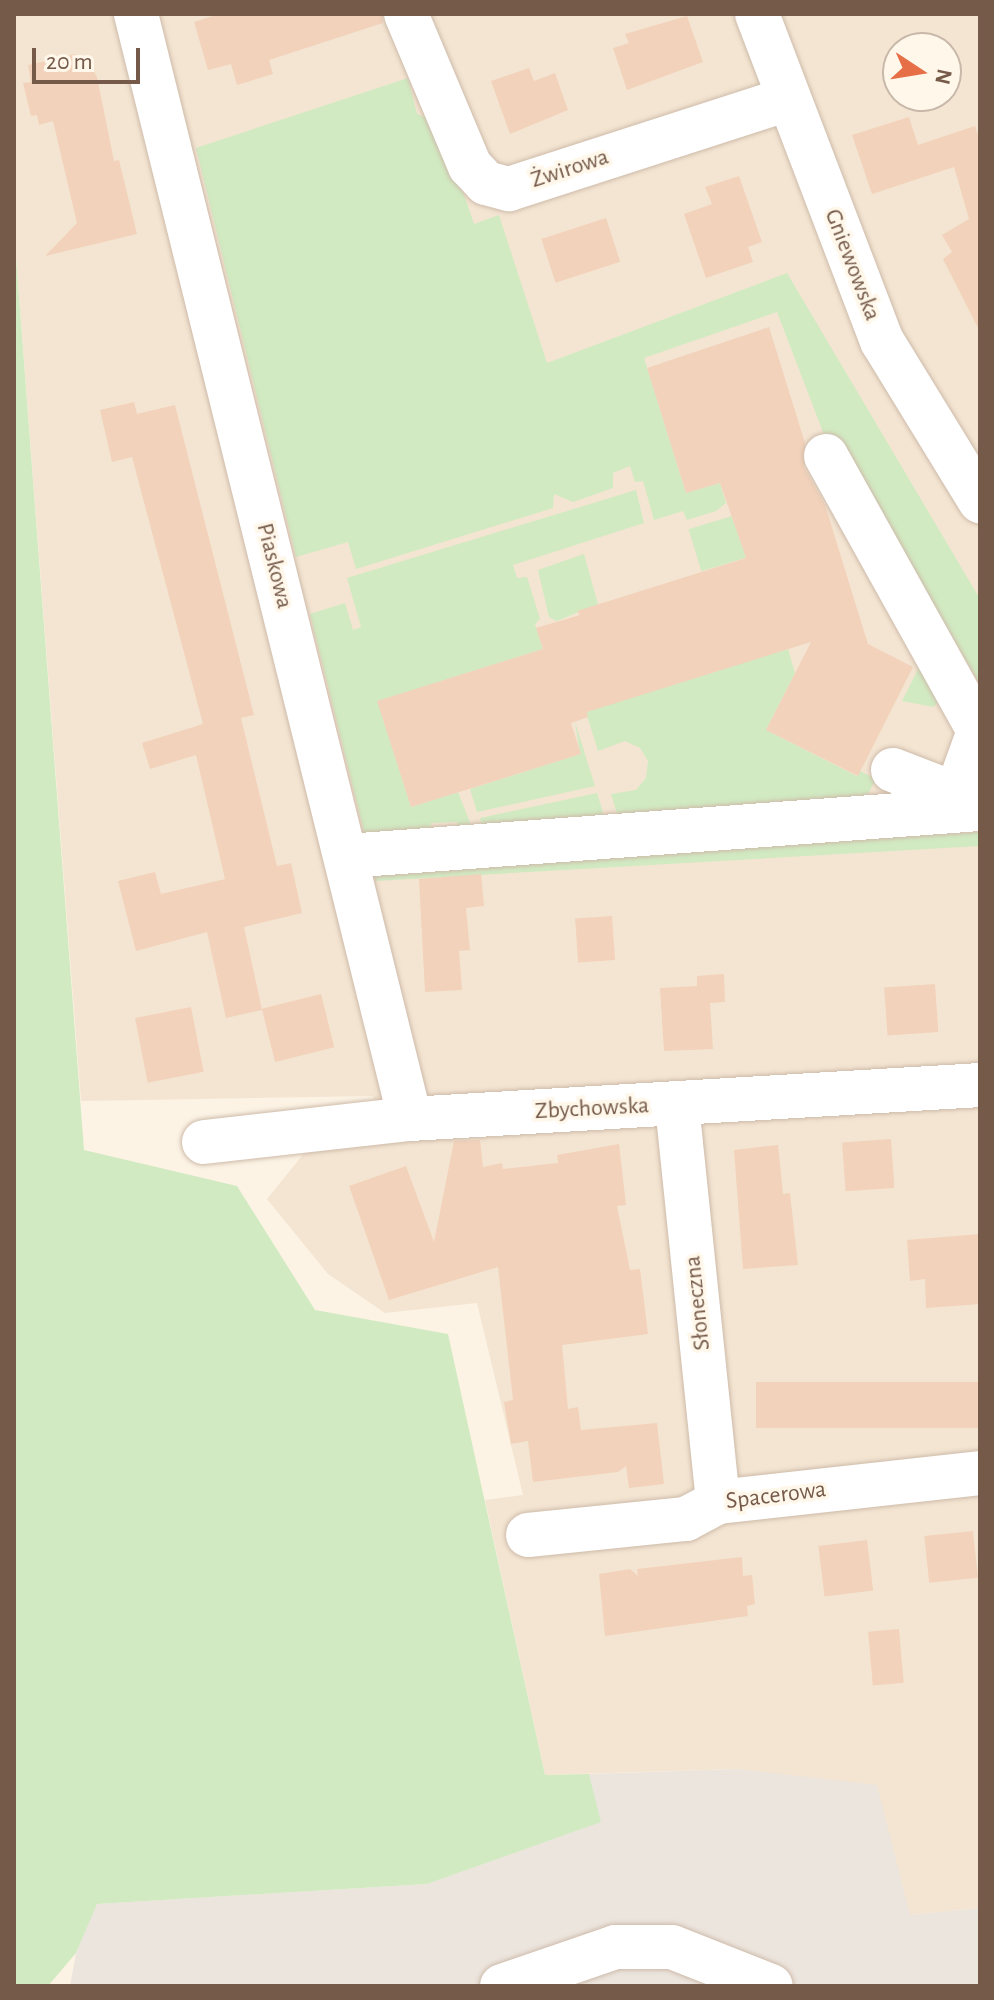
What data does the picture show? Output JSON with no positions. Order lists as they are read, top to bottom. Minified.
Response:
{"streets":{"street":["Żwirowa","Gniewowska","Piaskowa","Zbychowska","Słoneczna","Spacerowa"]},"crossings":[["Żwirowa","Gniewowska"],["Piaskowa","Zbychowska"],["Zbychowska","Słoneczna"],["Słoneczna","Spacerowa"]],"scale_bar":"20 m","north":"right"}
